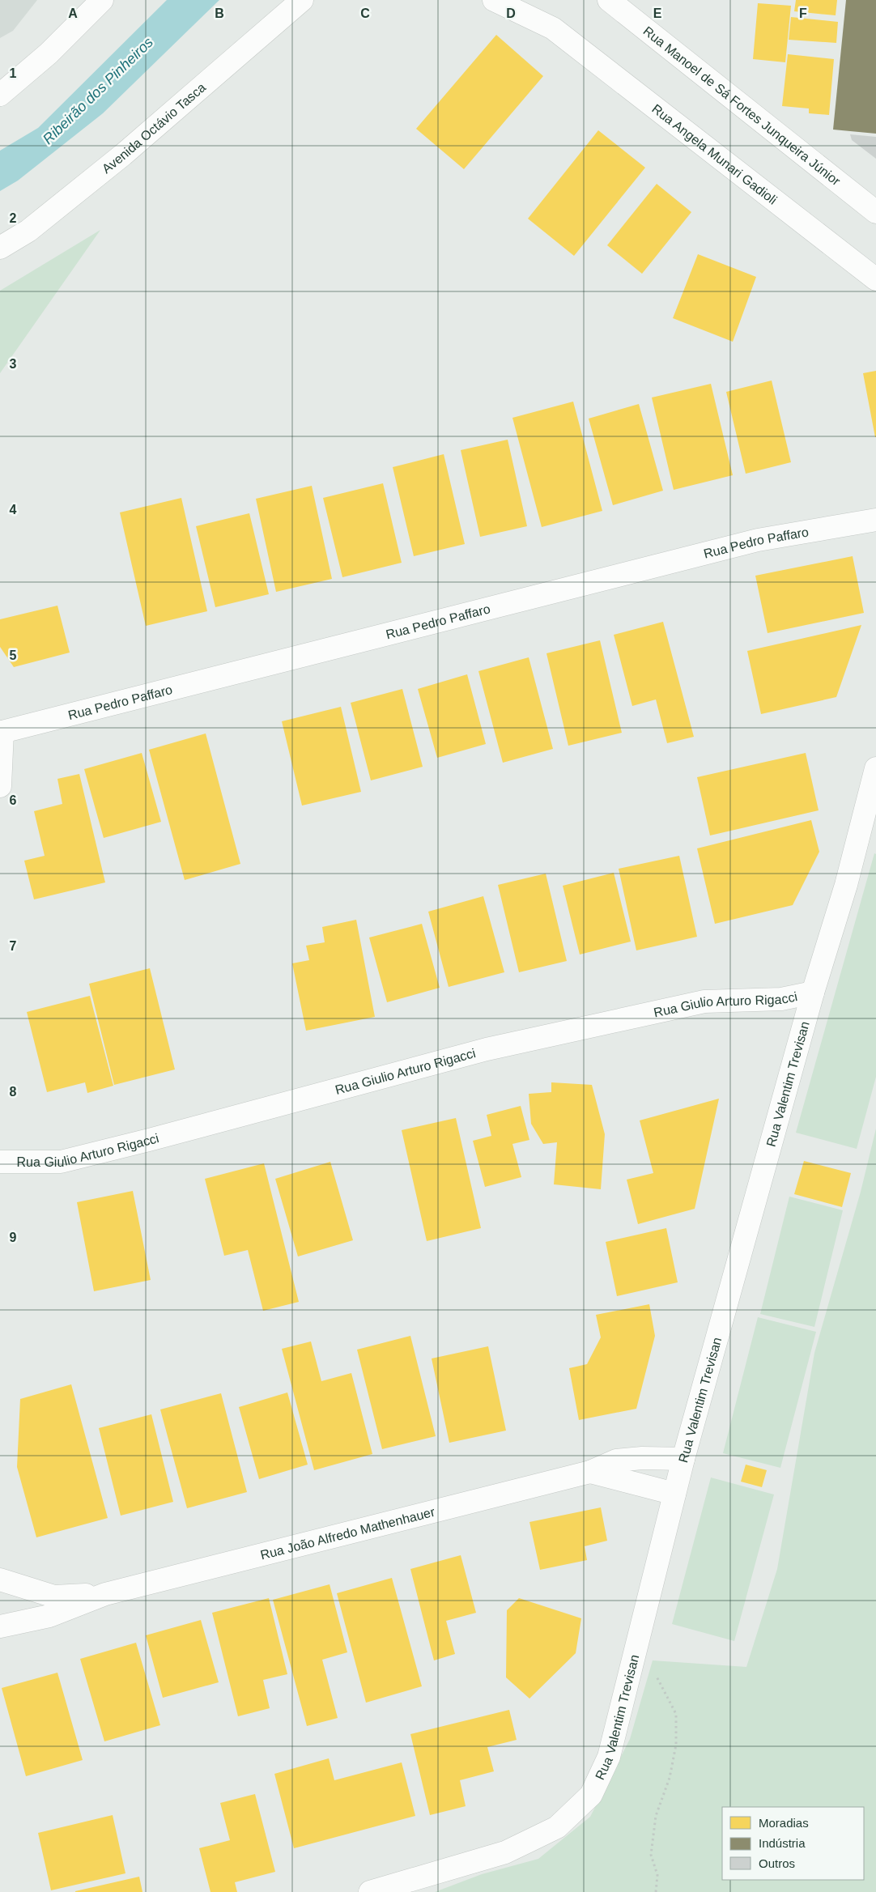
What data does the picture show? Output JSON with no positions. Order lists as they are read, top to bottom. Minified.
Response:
{"streets":{"street":["Rua Manoel de Sá Fortes Junqueira Júnior","Avenida Octávio Tasca","Rua Angela Munari Gadioli","Rua Pedro Paffaro","Rua Giulio Arturo Rigacci","Rua Valentim Trevisan","Rua João Alfredo Mathenhauer"]},"crossings":[["Rua Giulio Arturo Rigacci","Rua Valentim Trevisan"],["Rua Valentim Trevisan","Rua João Alfredo Mathenhauer"]],"water":["Ribeirão dos Pinheiros"],"legend":["Moradias","Indústria","Outros"],"grid":{"columns":["A","B","C","D","E","F"],"rows":["1","2","3","4","5","6","7","8","9"]}}
